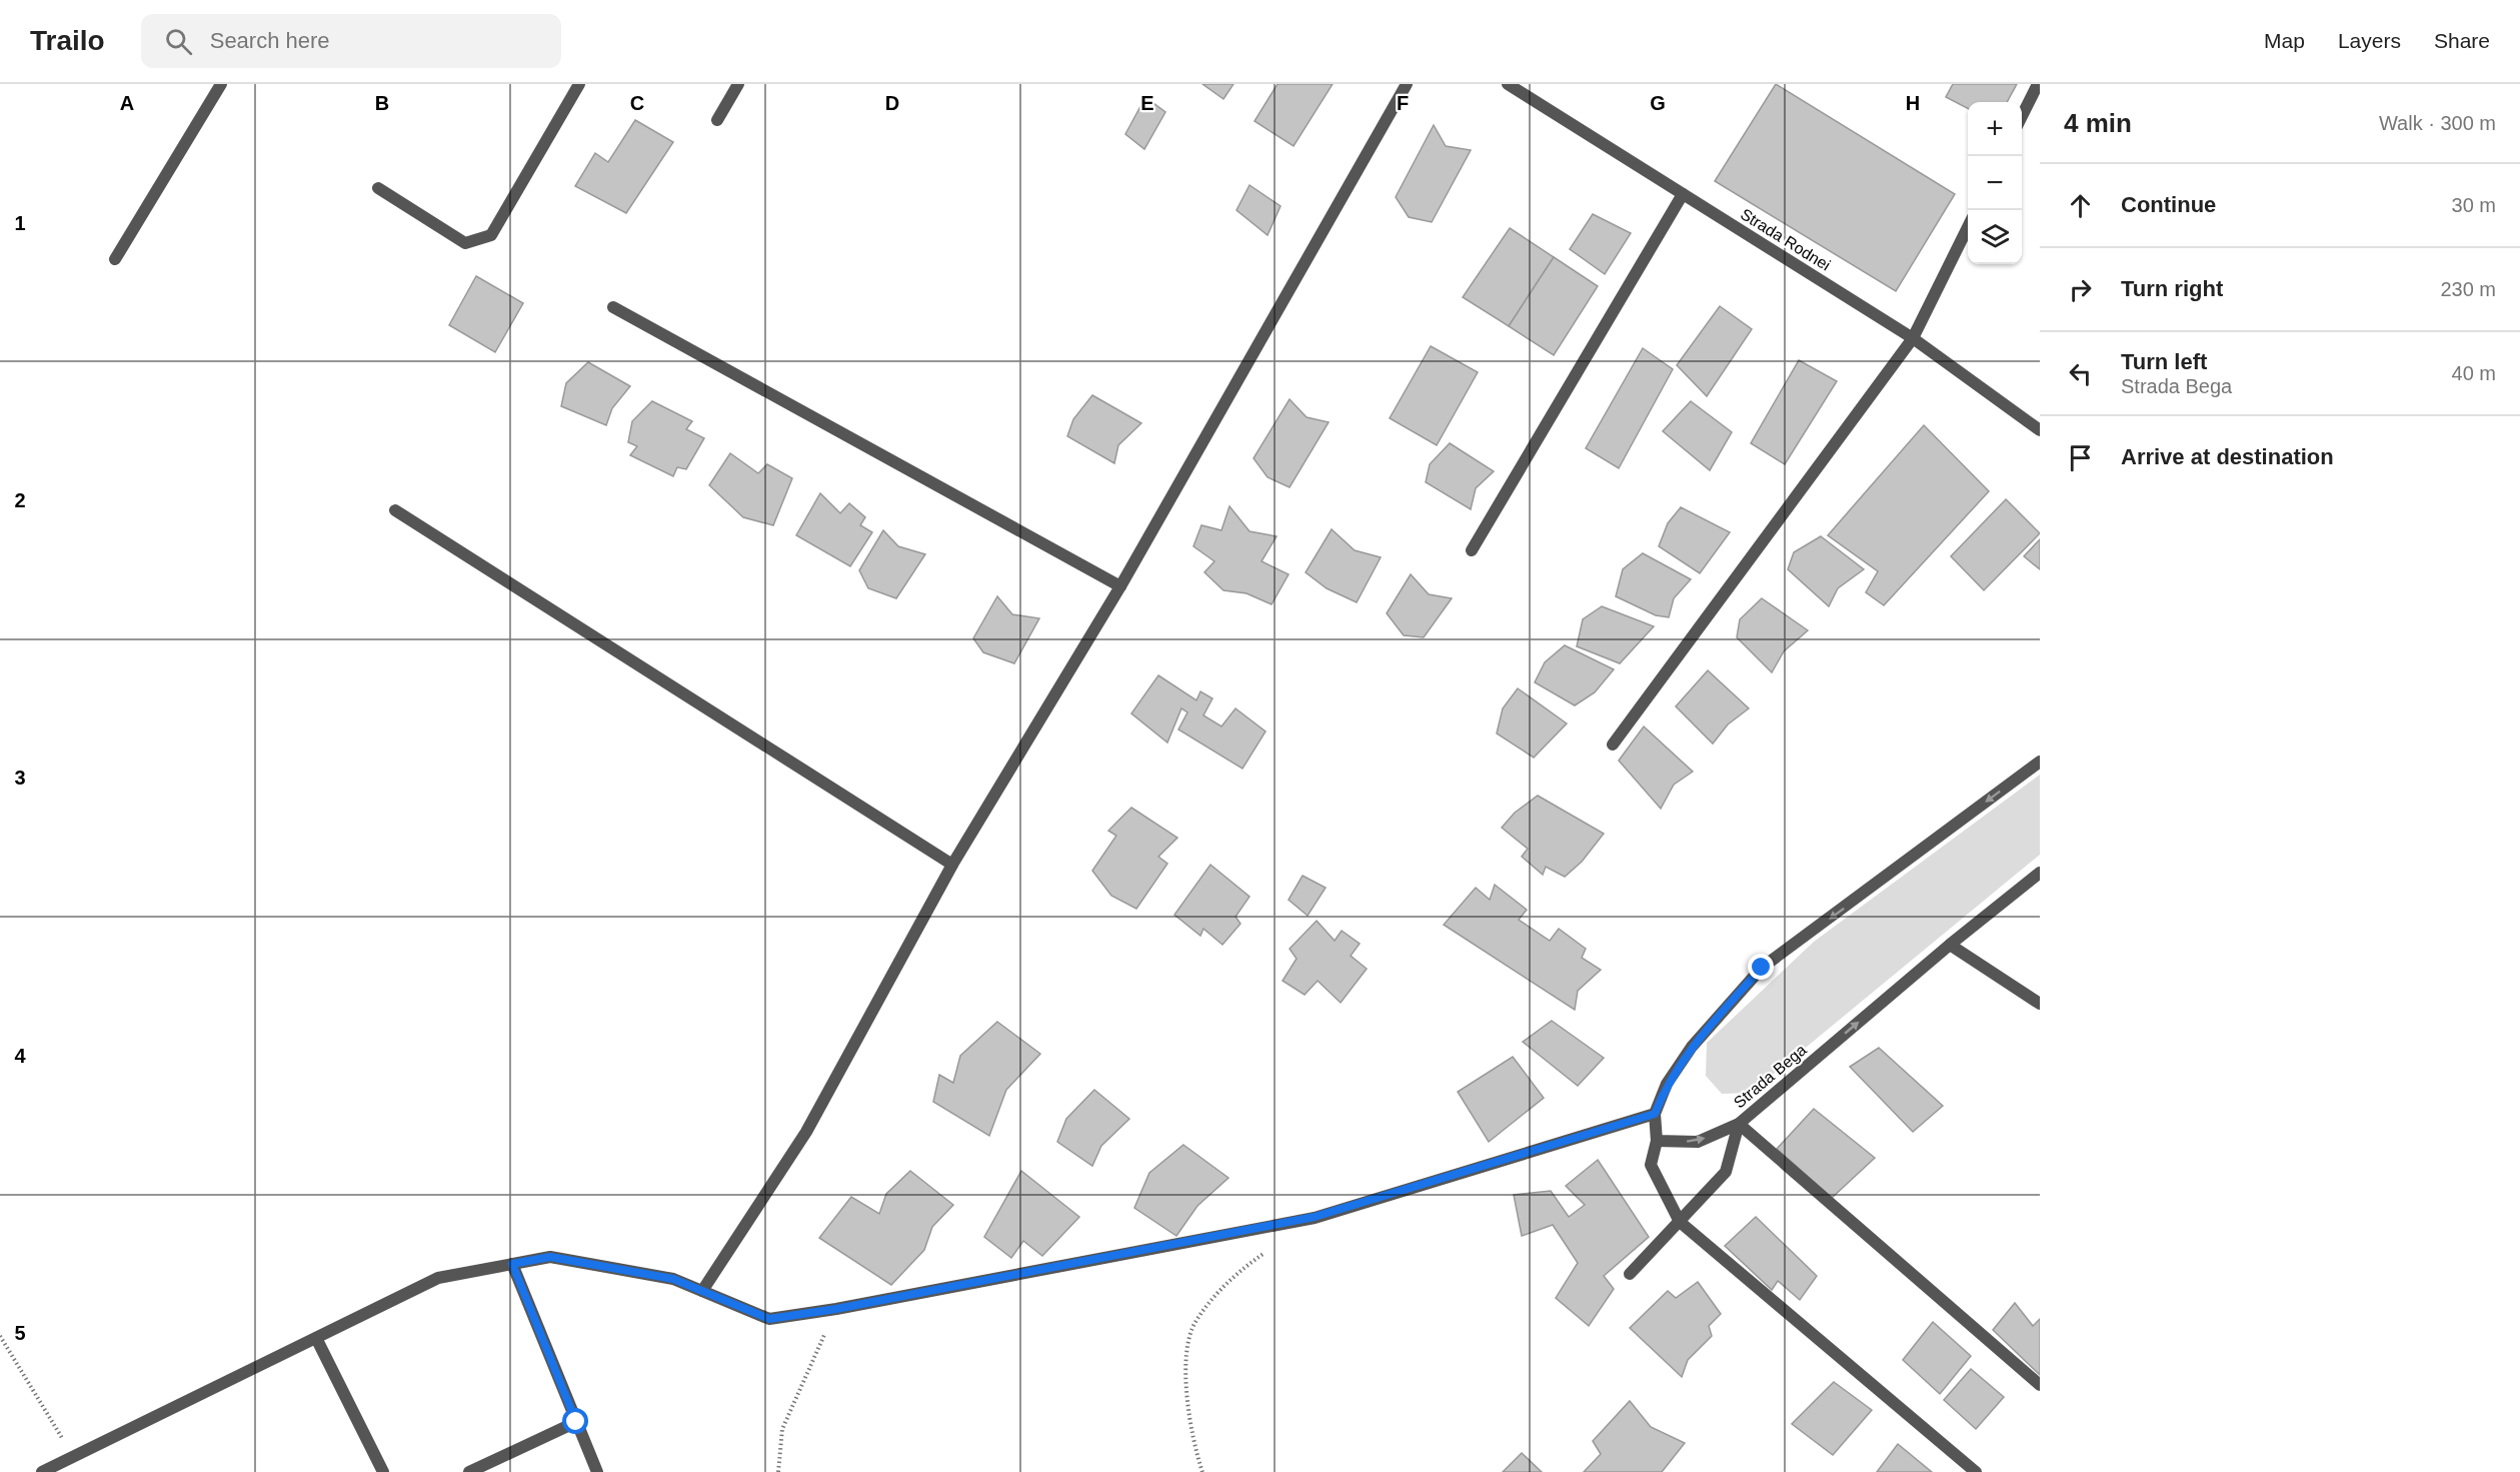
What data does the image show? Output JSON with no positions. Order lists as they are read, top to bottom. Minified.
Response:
{"streets":{"street":["Strada Rodnei","Strada Bega"]},"page":{"header":"Trailo","search":"Search here","nav":["Map","Layers","Share"],"heading":["4 min","Walk · 300 m"],"map_buttons":["+","−"],"list":[["Continue","30 m"],["Turn right","230 m"],["Turn left","Strada Bega","40 m"],"Arrive at destination"]},"grid":{"columns":["A","B","C","D","E","F","G","H"],"rows":["1","2","3","4","5"]}}
